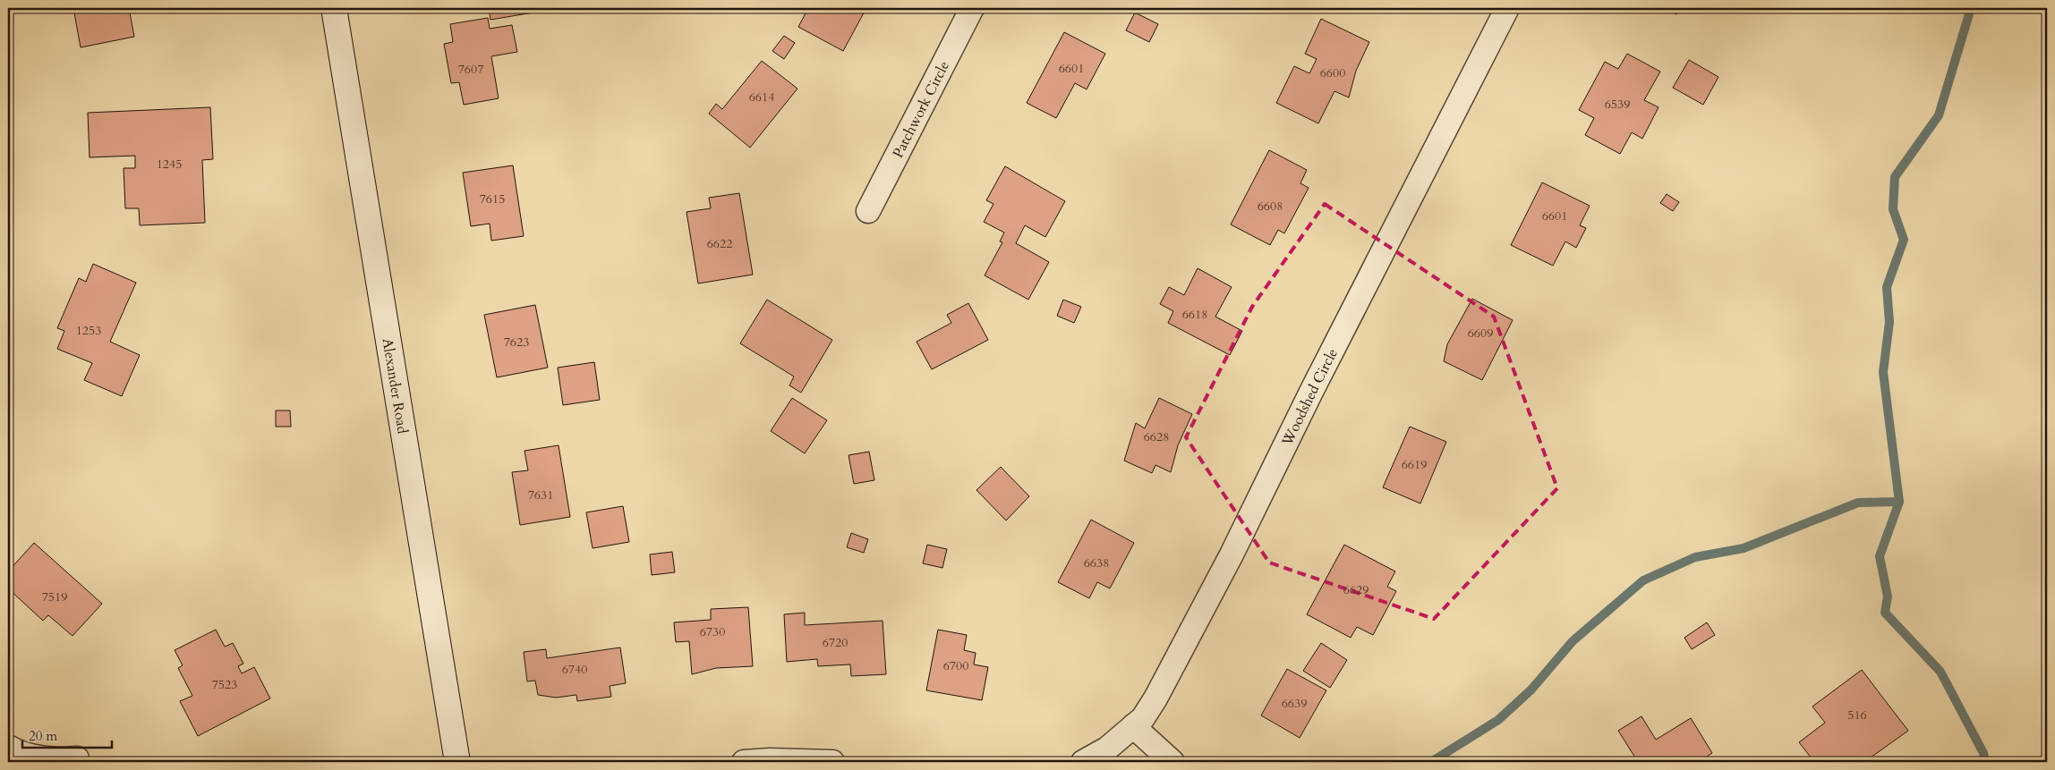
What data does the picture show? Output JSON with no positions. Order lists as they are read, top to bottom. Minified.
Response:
{"streets":{"street":["Patchwork Circle","Alexander Road","Woodshed Circle"]},"house_numbers":["6601","7607","6600","6614","6539","1245","7615","6608","6601","6622","6618","1253","6609","7623","6628","6619","7631","6638","6629","7519","6730","6720","6700","6740","7523","6639","516"],"scale_bar":"20 m"}
